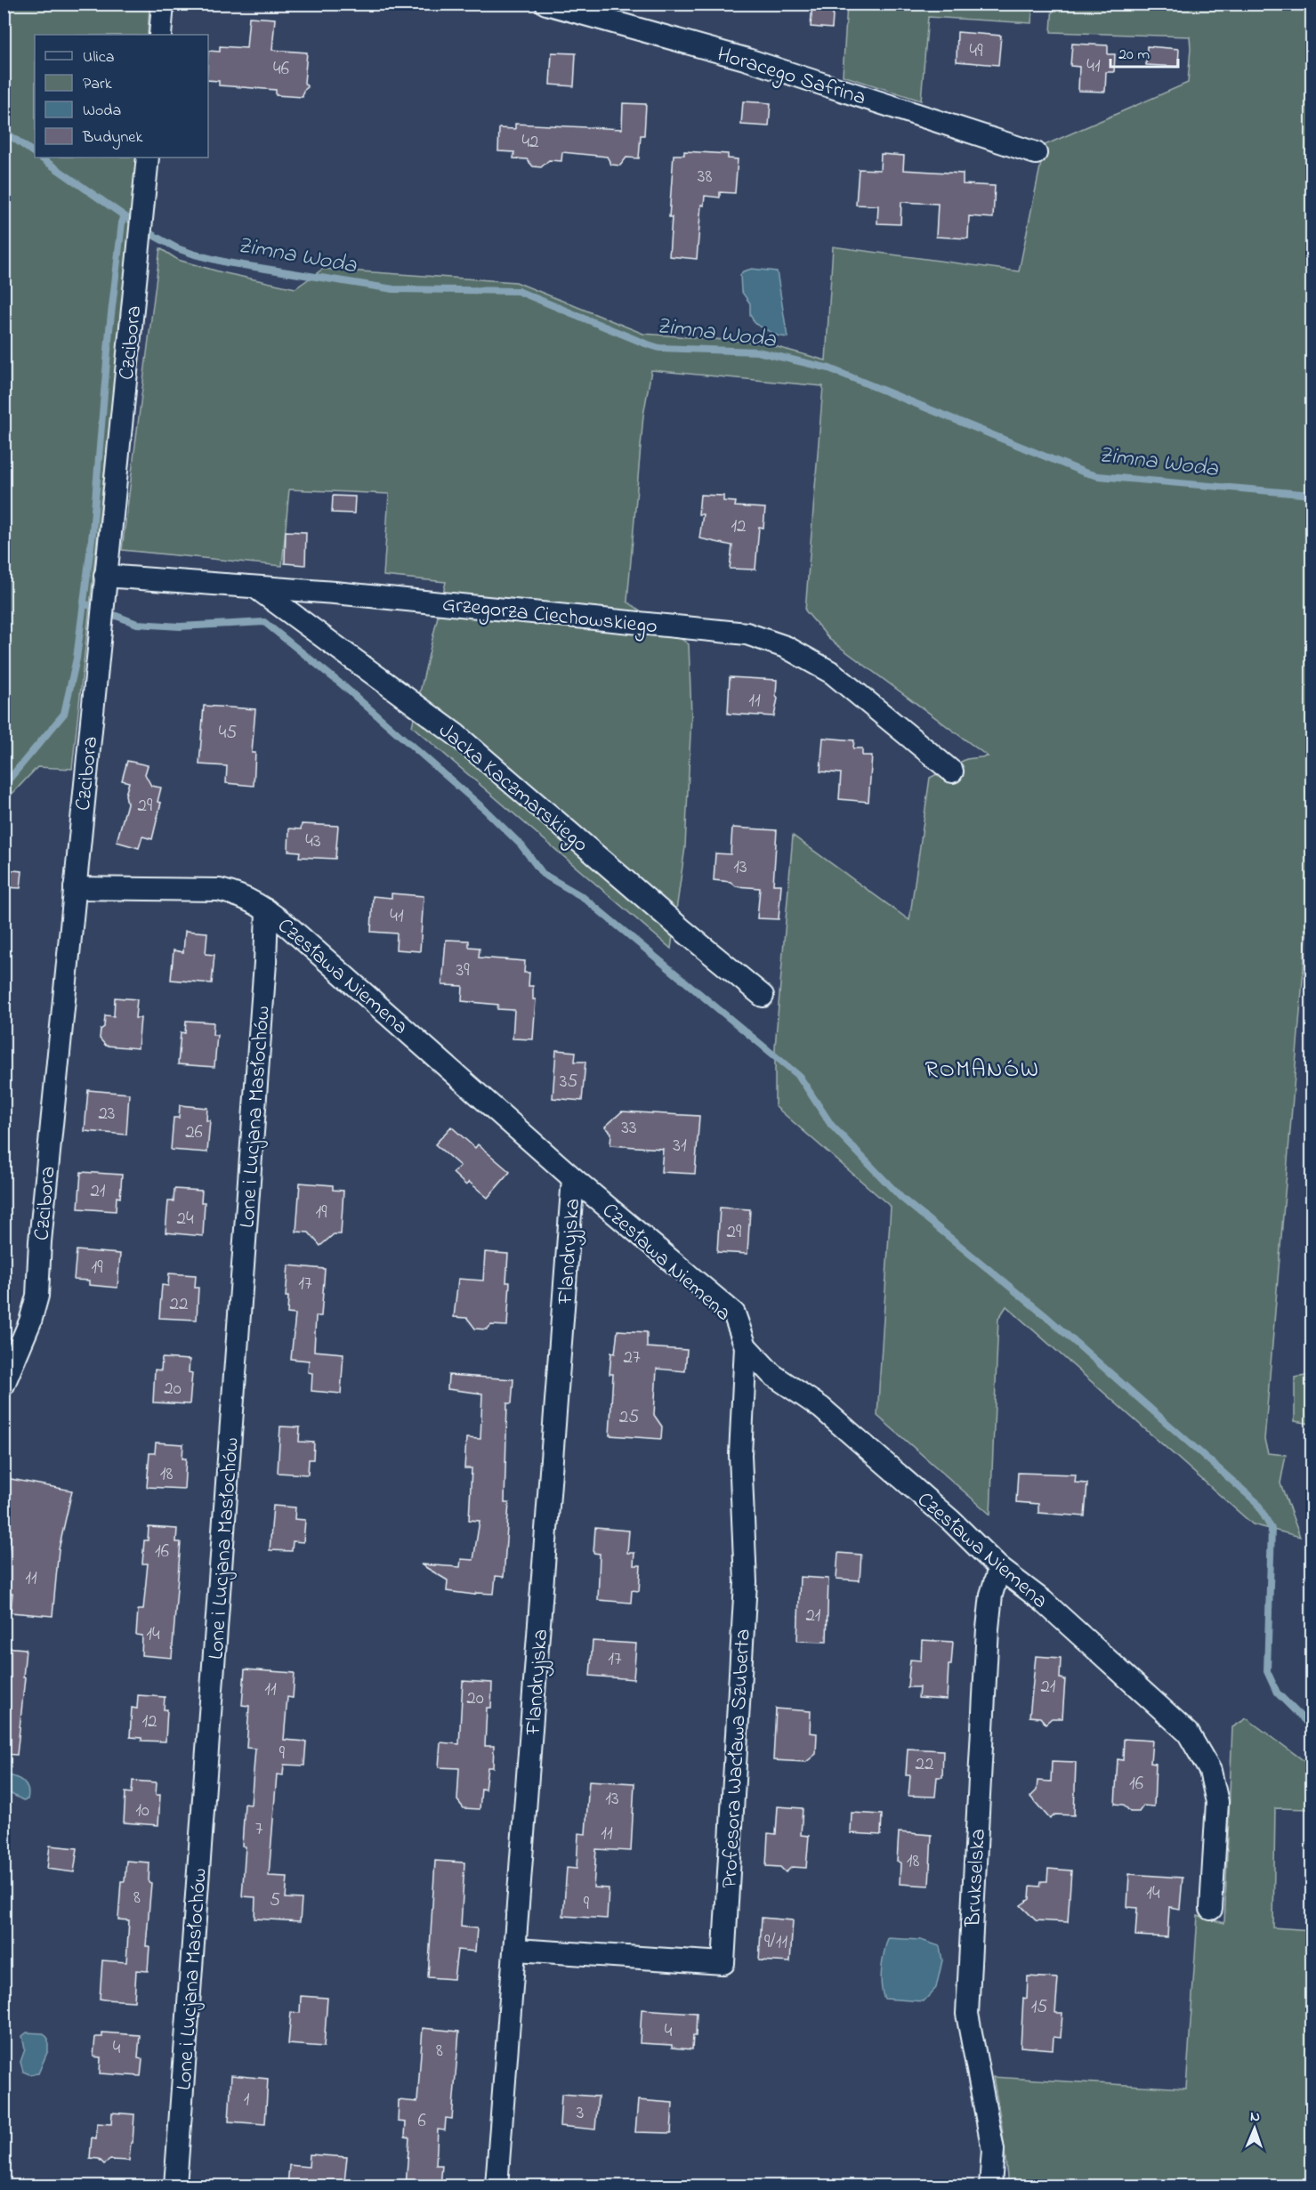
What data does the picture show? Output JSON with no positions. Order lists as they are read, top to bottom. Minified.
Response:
{"streets":{"street":["Horacego Safrina","Czcibora","Grzegorza Ciechowskiego","Jacka Kaczmarskiego","Czesława Niemena","Lone i Lucjana Masłochów","Flandryjska","Profesora Wacława Szuberta","Brukselska"]},"crossings":[["Czcibora","Grzegorza Ciechowskiego"],["Czcibora","Czesława Niemena"],["Grzegorza Ciechowskiego","Jacka Kaczmarskiego"],["Czesława Niemena","Lone i Lucjana Masłochów"],["Czesława Niemena","Flandryjska"],["Czesława Niemena","Profesora Wacława Szuberta"],["Czesława Niemena","Brukselska"],["Flandryjska","Profesora Wacława Szuberta"]],"districts":["ROMANÓW"],"water":["Zimna Woda"],"house_numbers":["49","41","46","42","38","12","11","45","29","43","13","41","39","35","23","33","26","31","21","19","24","29","19","17","22","27","20","25","18","16","11","21","14","17","21","11","20","12","9","22","16","13","10","7","11","18","14","8","5","9","9/11","15","4","4","8","1","3","6"],"legend":["Ulica","Park","Woda","Budynek"],"scale_bar":"20 m","north":"top"}
